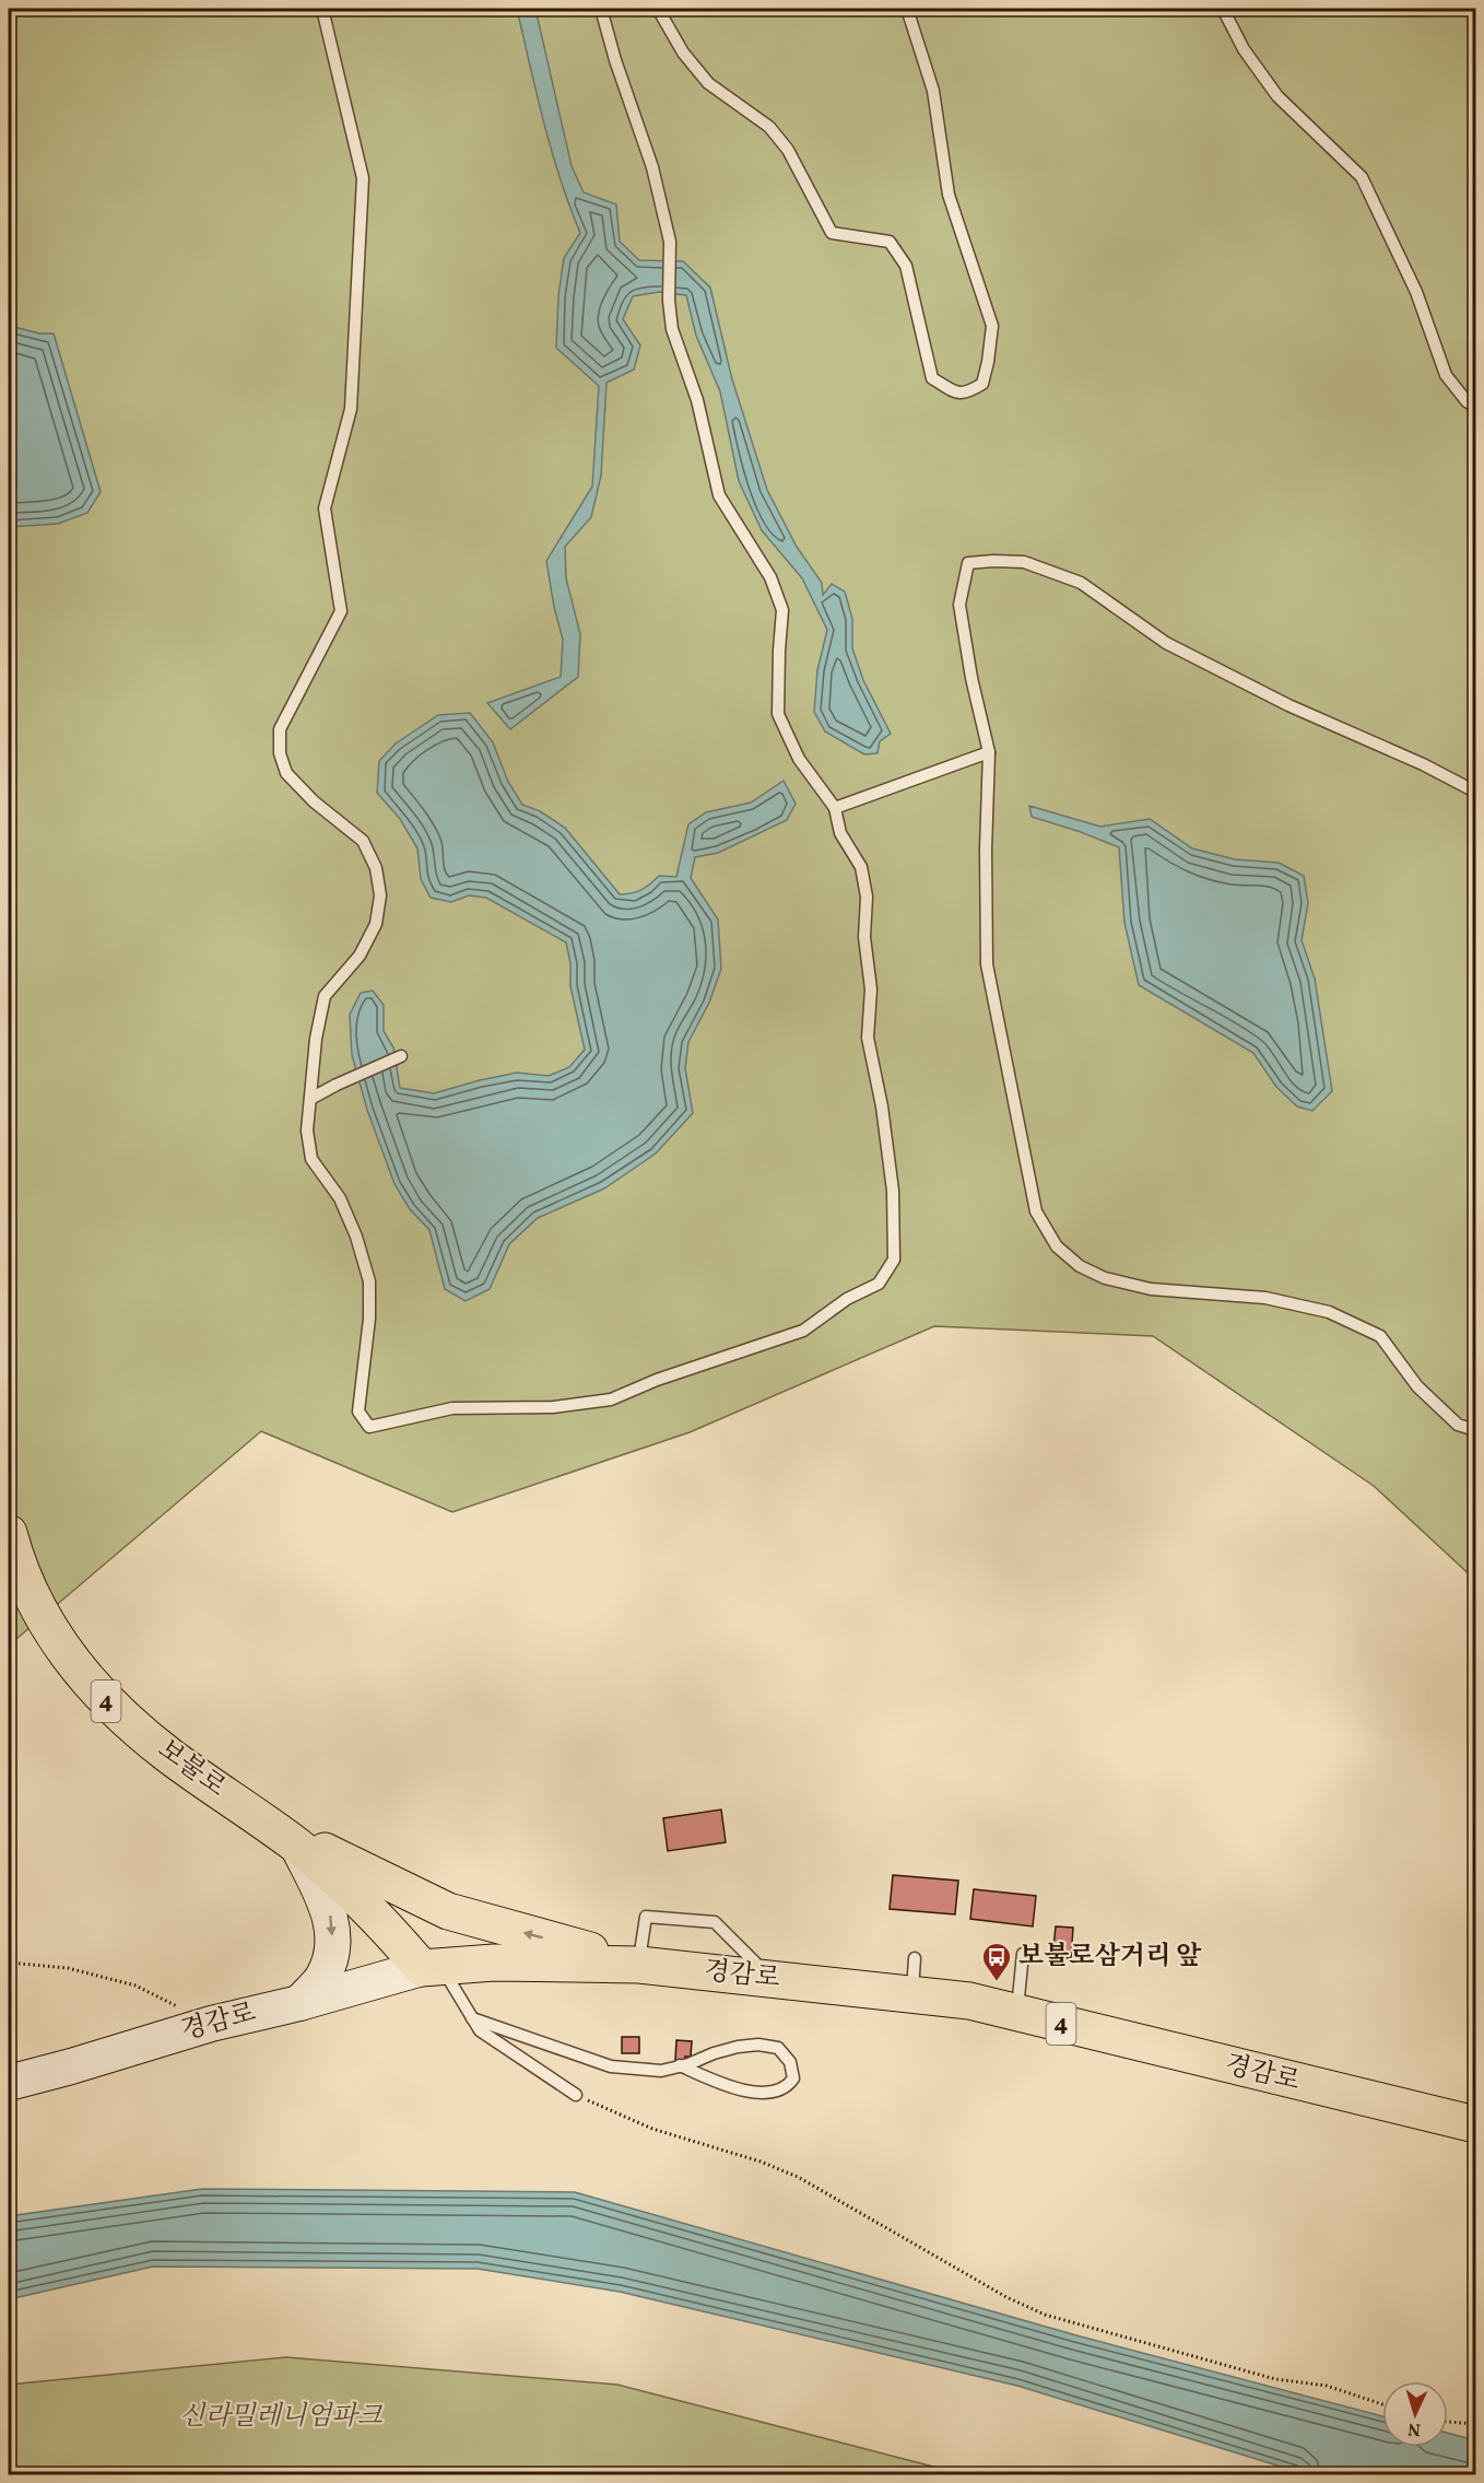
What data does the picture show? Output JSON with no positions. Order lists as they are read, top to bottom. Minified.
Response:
{"streets":{"main road":["4","보불로","경감로"]},"crossings":[["보불로","경감로"]],"parks":["신라밀레니엄파크"],"places":{"bus stop":["보불로삼거리 앞"]},"north":"bottom"}
